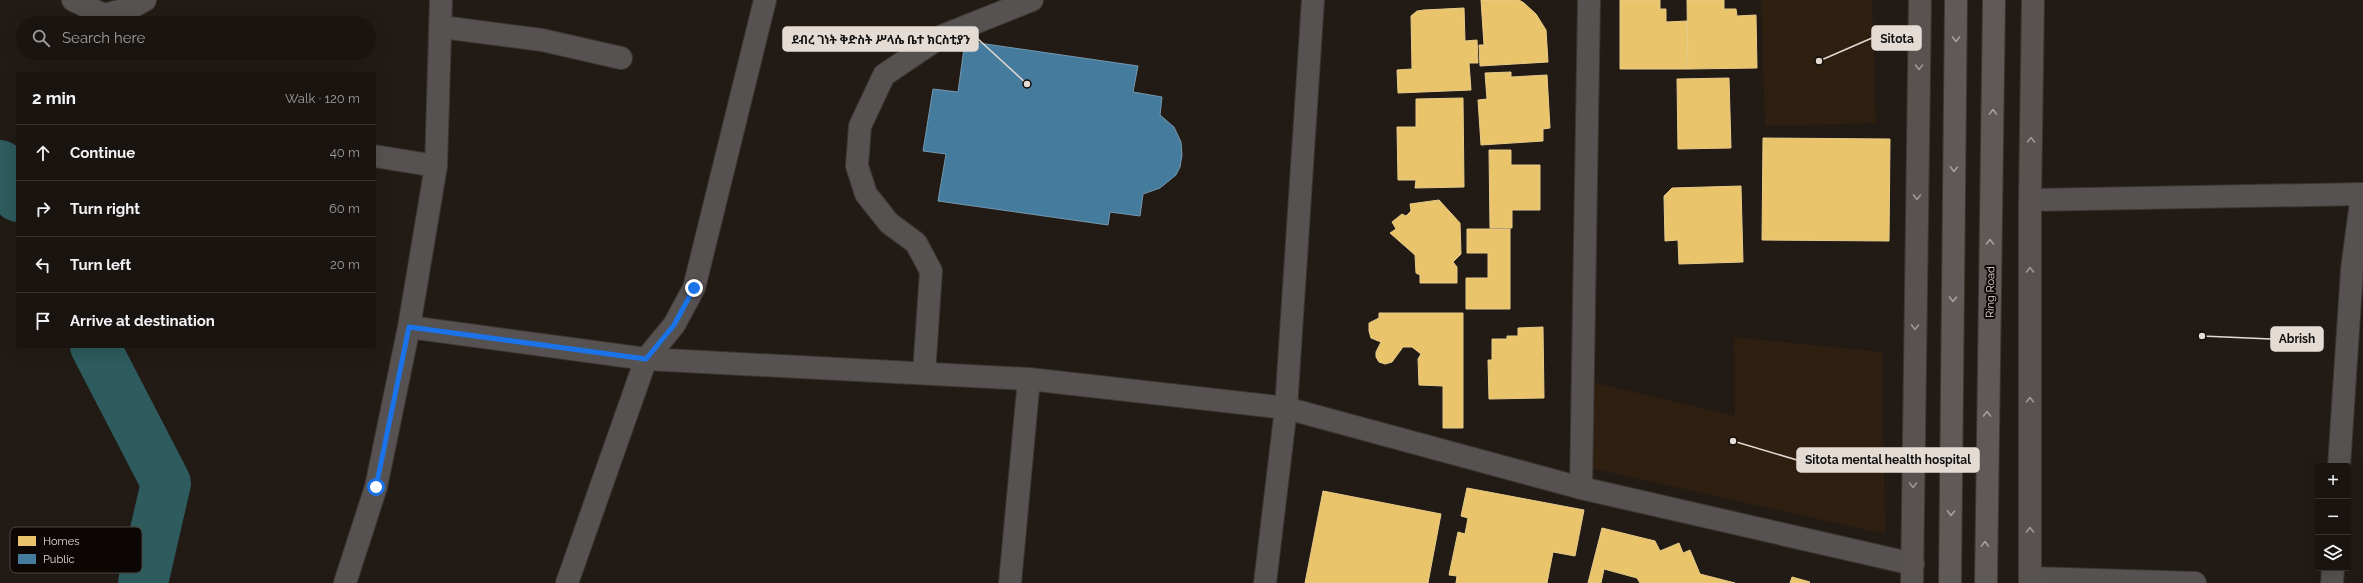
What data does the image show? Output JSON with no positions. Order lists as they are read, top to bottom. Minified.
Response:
{"streets":{"highway":["Ring Road"]},"places":["Sitota","ደብረ ገነት ቅድስት ሥላሴ ቤተ ክርስቲያን","Abrish","Sitota mental health hospital"],"legend":["Homes","Public"],"page":{"search":"Search here","heading":["2 min","Walk · 120 m"],"list":[["Continue","40 m"],["Turn right","60 m"],["Turn left","20 m"],"Arrive at destination"],"map_buttons":["+","−"]}}
